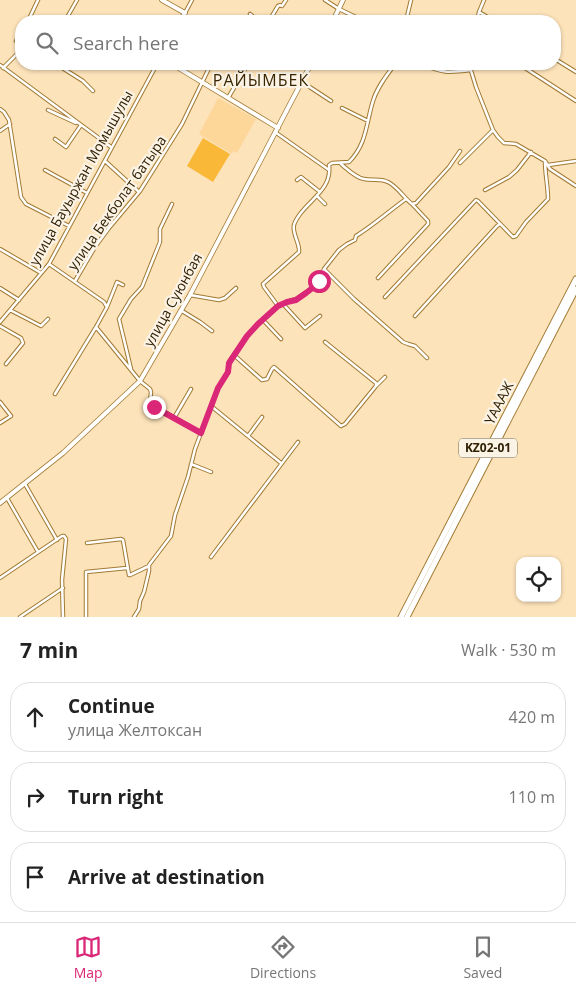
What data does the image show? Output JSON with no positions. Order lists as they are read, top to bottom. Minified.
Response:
{"streets":{"highway":["ҮАААЖ","KZ02-01"],"main road":["улица Суюнбая"],"street":["улица Бауыржан Момышулы","улица Бекболат батыра"]},"districts":["РАЙЫМБЕК"],"page":{"search":"Search here","heading":["7 min","Walk · 530 m"],"list":[["Continue","улица Желтоксан","420 m"],["Turn right","110 m"],"Arrive at destination"],"nav":["Map","Directions","Saved"]}}
